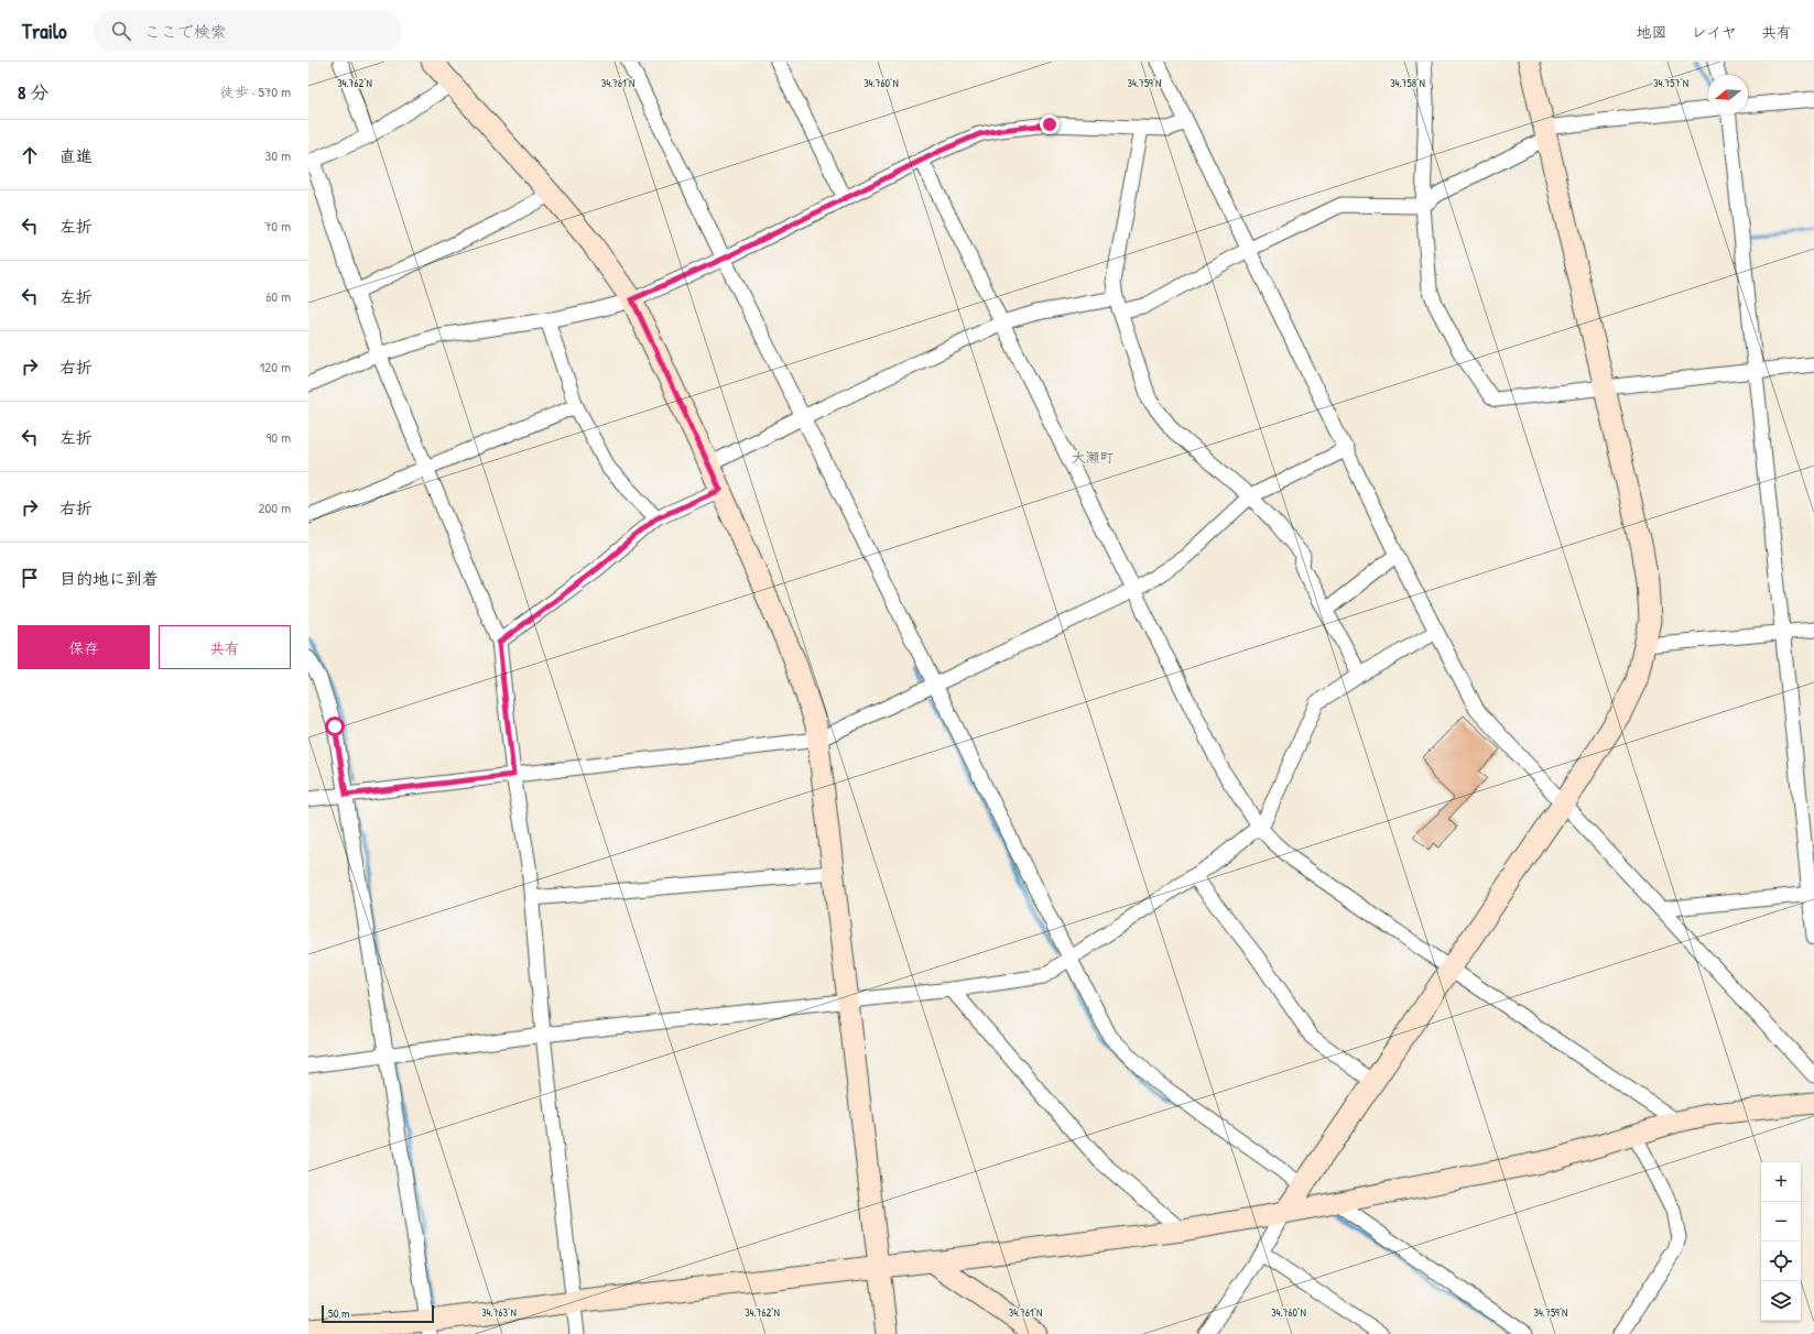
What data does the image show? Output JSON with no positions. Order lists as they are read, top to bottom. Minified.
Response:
{"districts":["大瀬町"],"scale_bar":"50 m","north":"left","page":{"header":"Trailo","search":"ここで検索","nav":["地図","レイヤ","共有"],"heading":["8 分","徒歩 · 570 m"],"list":[["直進","30 m"],["左折","70 m"],["左折","60 m"],["右折","120 m"],["左折","90 m"],["右折","200 m"],"目的地に到着"],"buttons":["保存","共有"],"map_buttons":["+","−"],"scale":"50 m"},"coordinates":["34.762°N","34.761°N","34.760°N","34.759°N","34.758°N","34.757°N","34.763°N"]}
